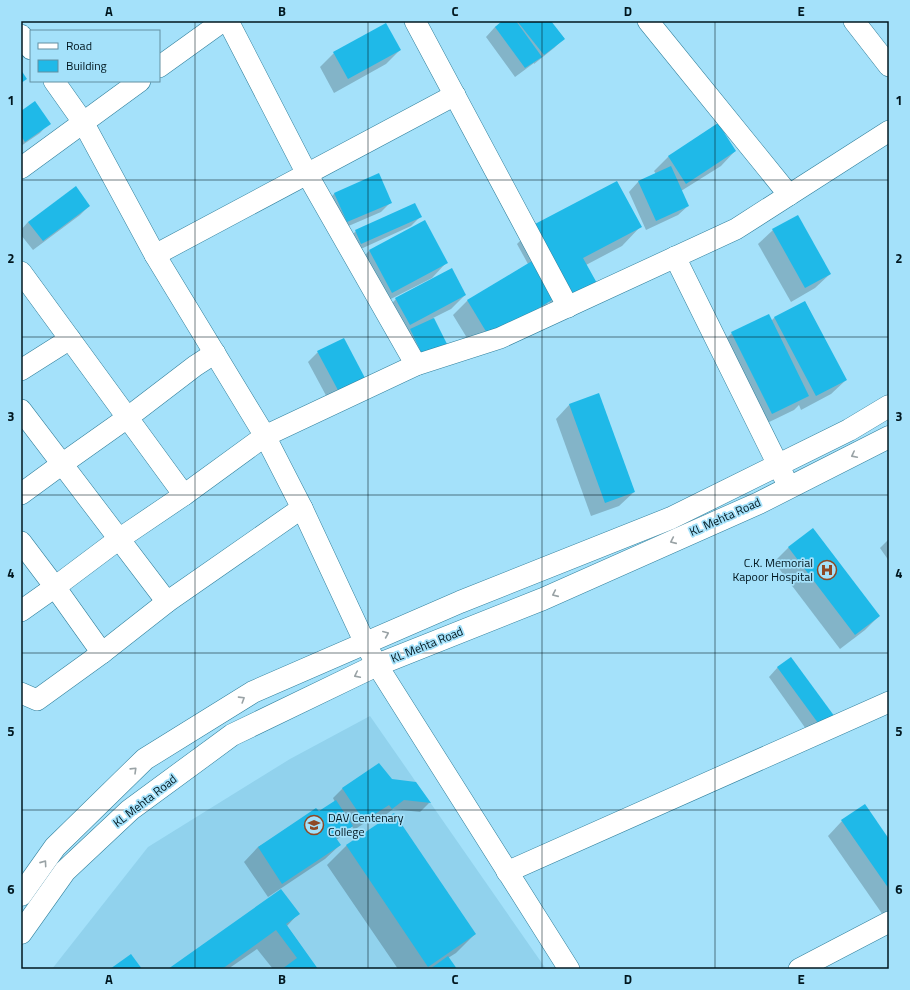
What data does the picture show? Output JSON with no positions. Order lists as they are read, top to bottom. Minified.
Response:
{"streets":{"street":["KL Mehta Road"]},"places":{"hospital":["C.K. Memorial Kapoor Hospital"],"school or university":["DAV Centenary College"]},"legend":["Road","Building"],"grid":{"columns":["A","B","C","D","E"],"rows":["1","2","3","4","5","6"]}}
